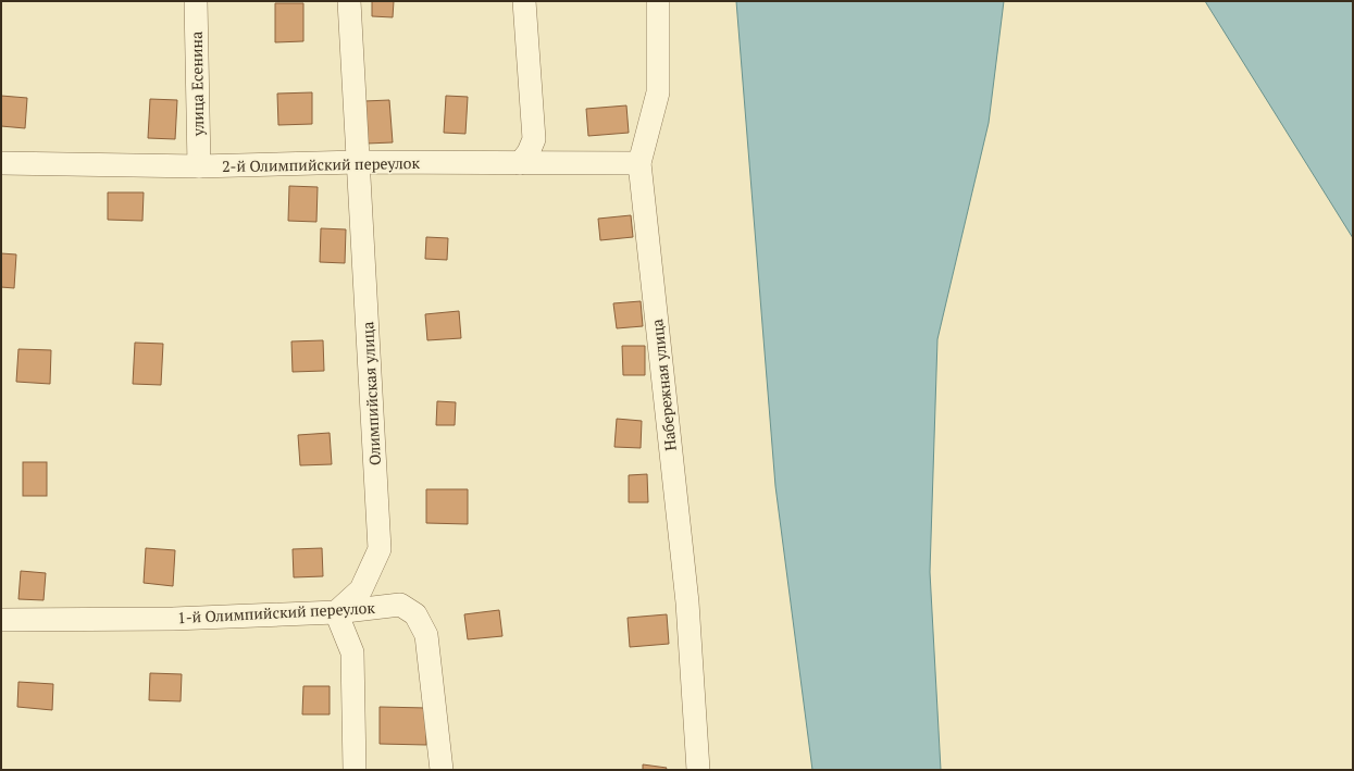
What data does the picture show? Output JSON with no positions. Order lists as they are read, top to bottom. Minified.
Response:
{"streets":{"street":["улица Есенина","2-й Олимпийский переулок","Набережная улица","Олимпийская улица","1-й Олимпийский переулок"]},"crossings":[["улица Есенина","2-й Олимпийский переулок"],["2-й Олимпийский переулок","Набережная улица"],["2-й Олимпийский переулок","Олимпийская улица"],["Олимпийская улица","1-й Олимпийский переулок"]]}
